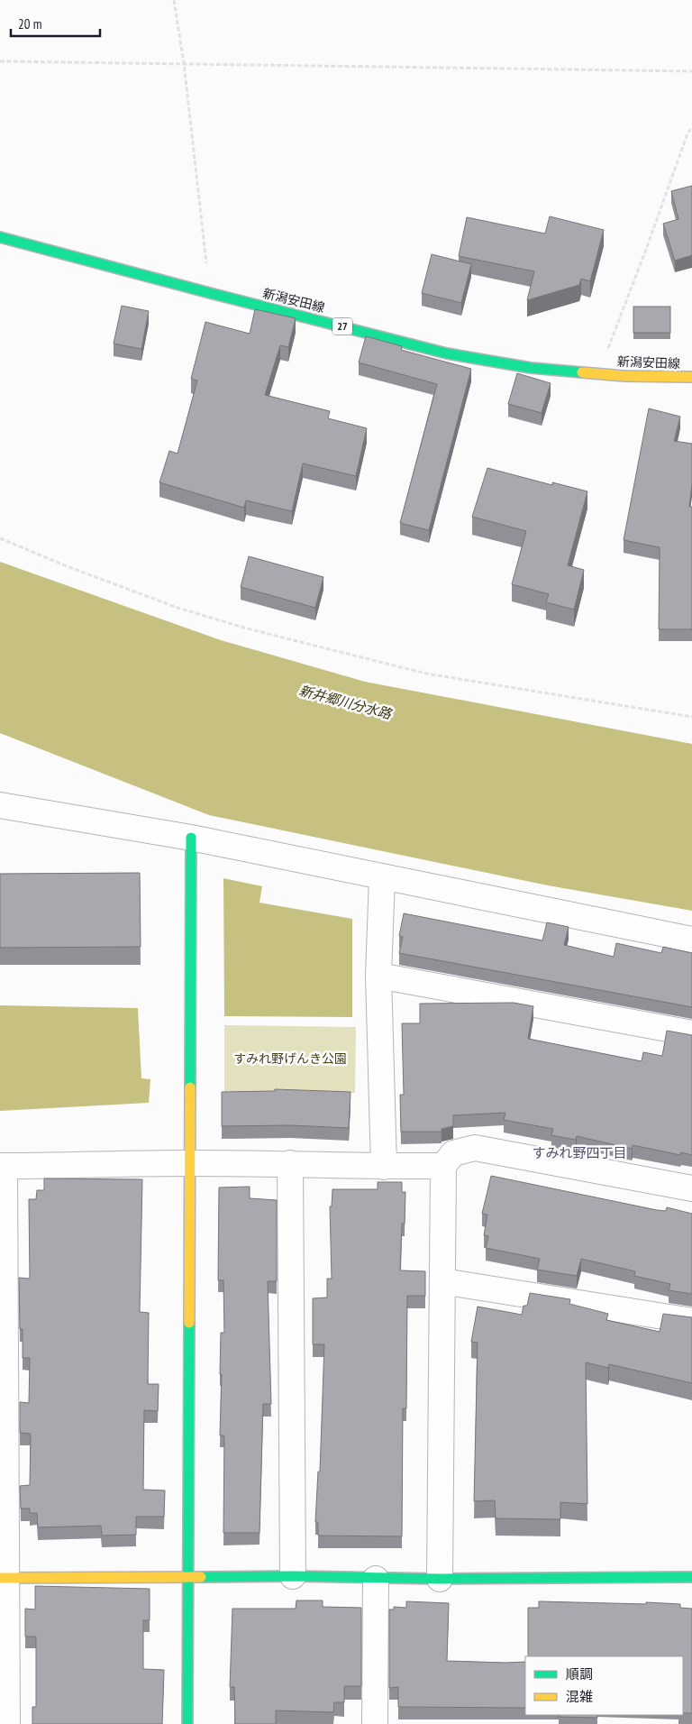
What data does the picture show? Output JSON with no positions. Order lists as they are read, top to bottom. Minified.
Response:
{"streets":{"street":["新潟安田線","27"]},"districts":["すみれ野四丁目"],"water":["新井郷川分水路"],"parks":["すみれ野げんき公園"],"legend":["順調","混雑"],"scale_bar":"20 m"}
